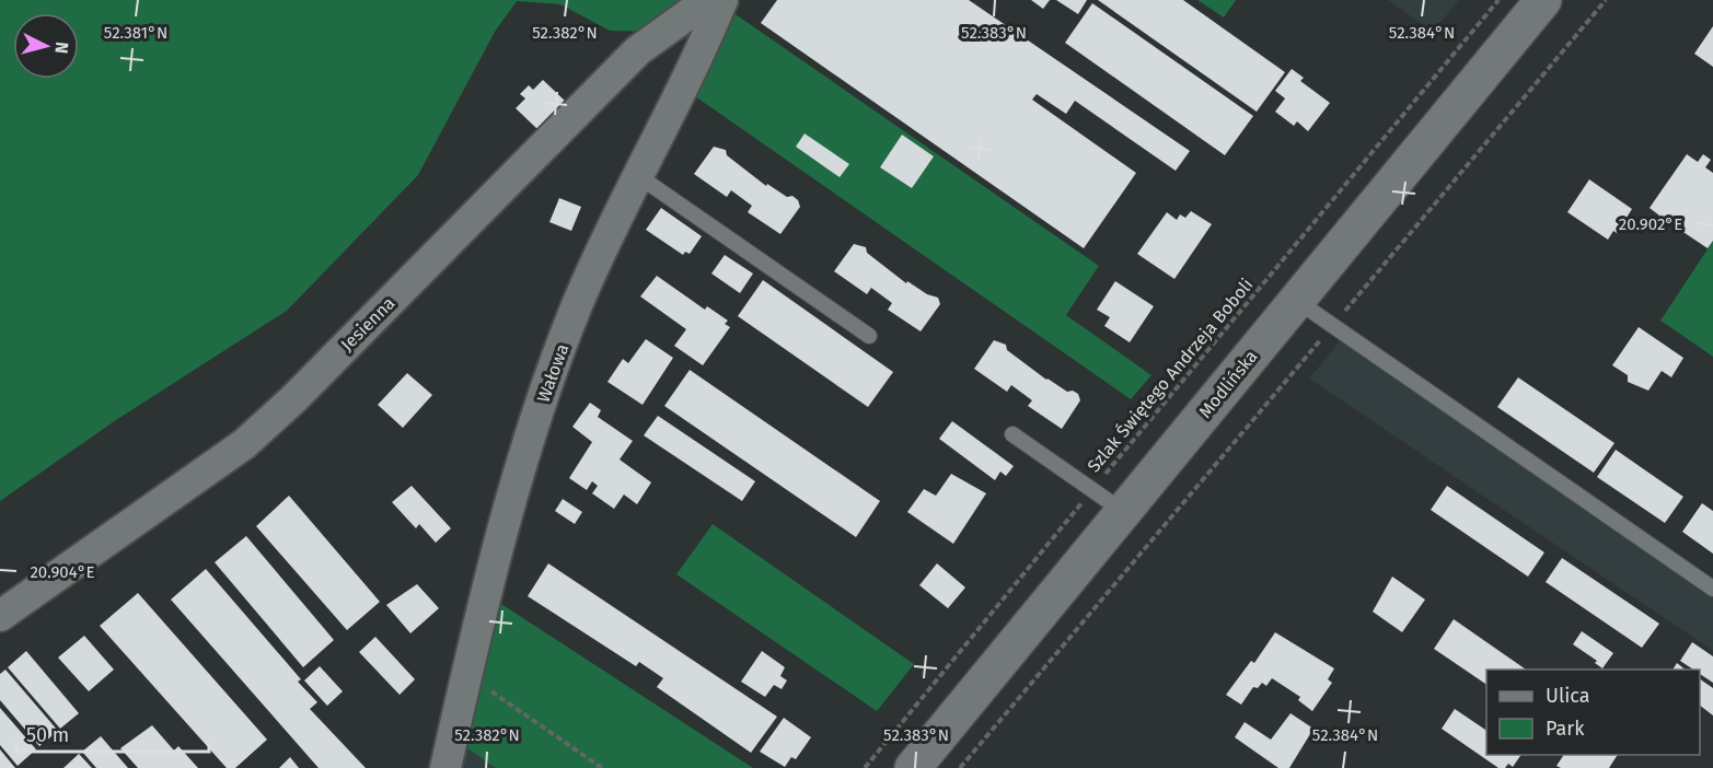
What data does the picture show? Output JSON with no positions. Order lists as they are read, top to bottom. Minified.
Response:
{"streets":{"main road":["Modlińska"],"street":["Jesienna","Wałowa"],"path":["Szlak Świętego Andrzeja Boboli"]},"legend":["Ulica","Park"],"scale_bar":"50 m","north":"right","coordinates":["52.381°N","52.382°N","52.383°N","52.384°N","20.902°E","20.904°E"]}
